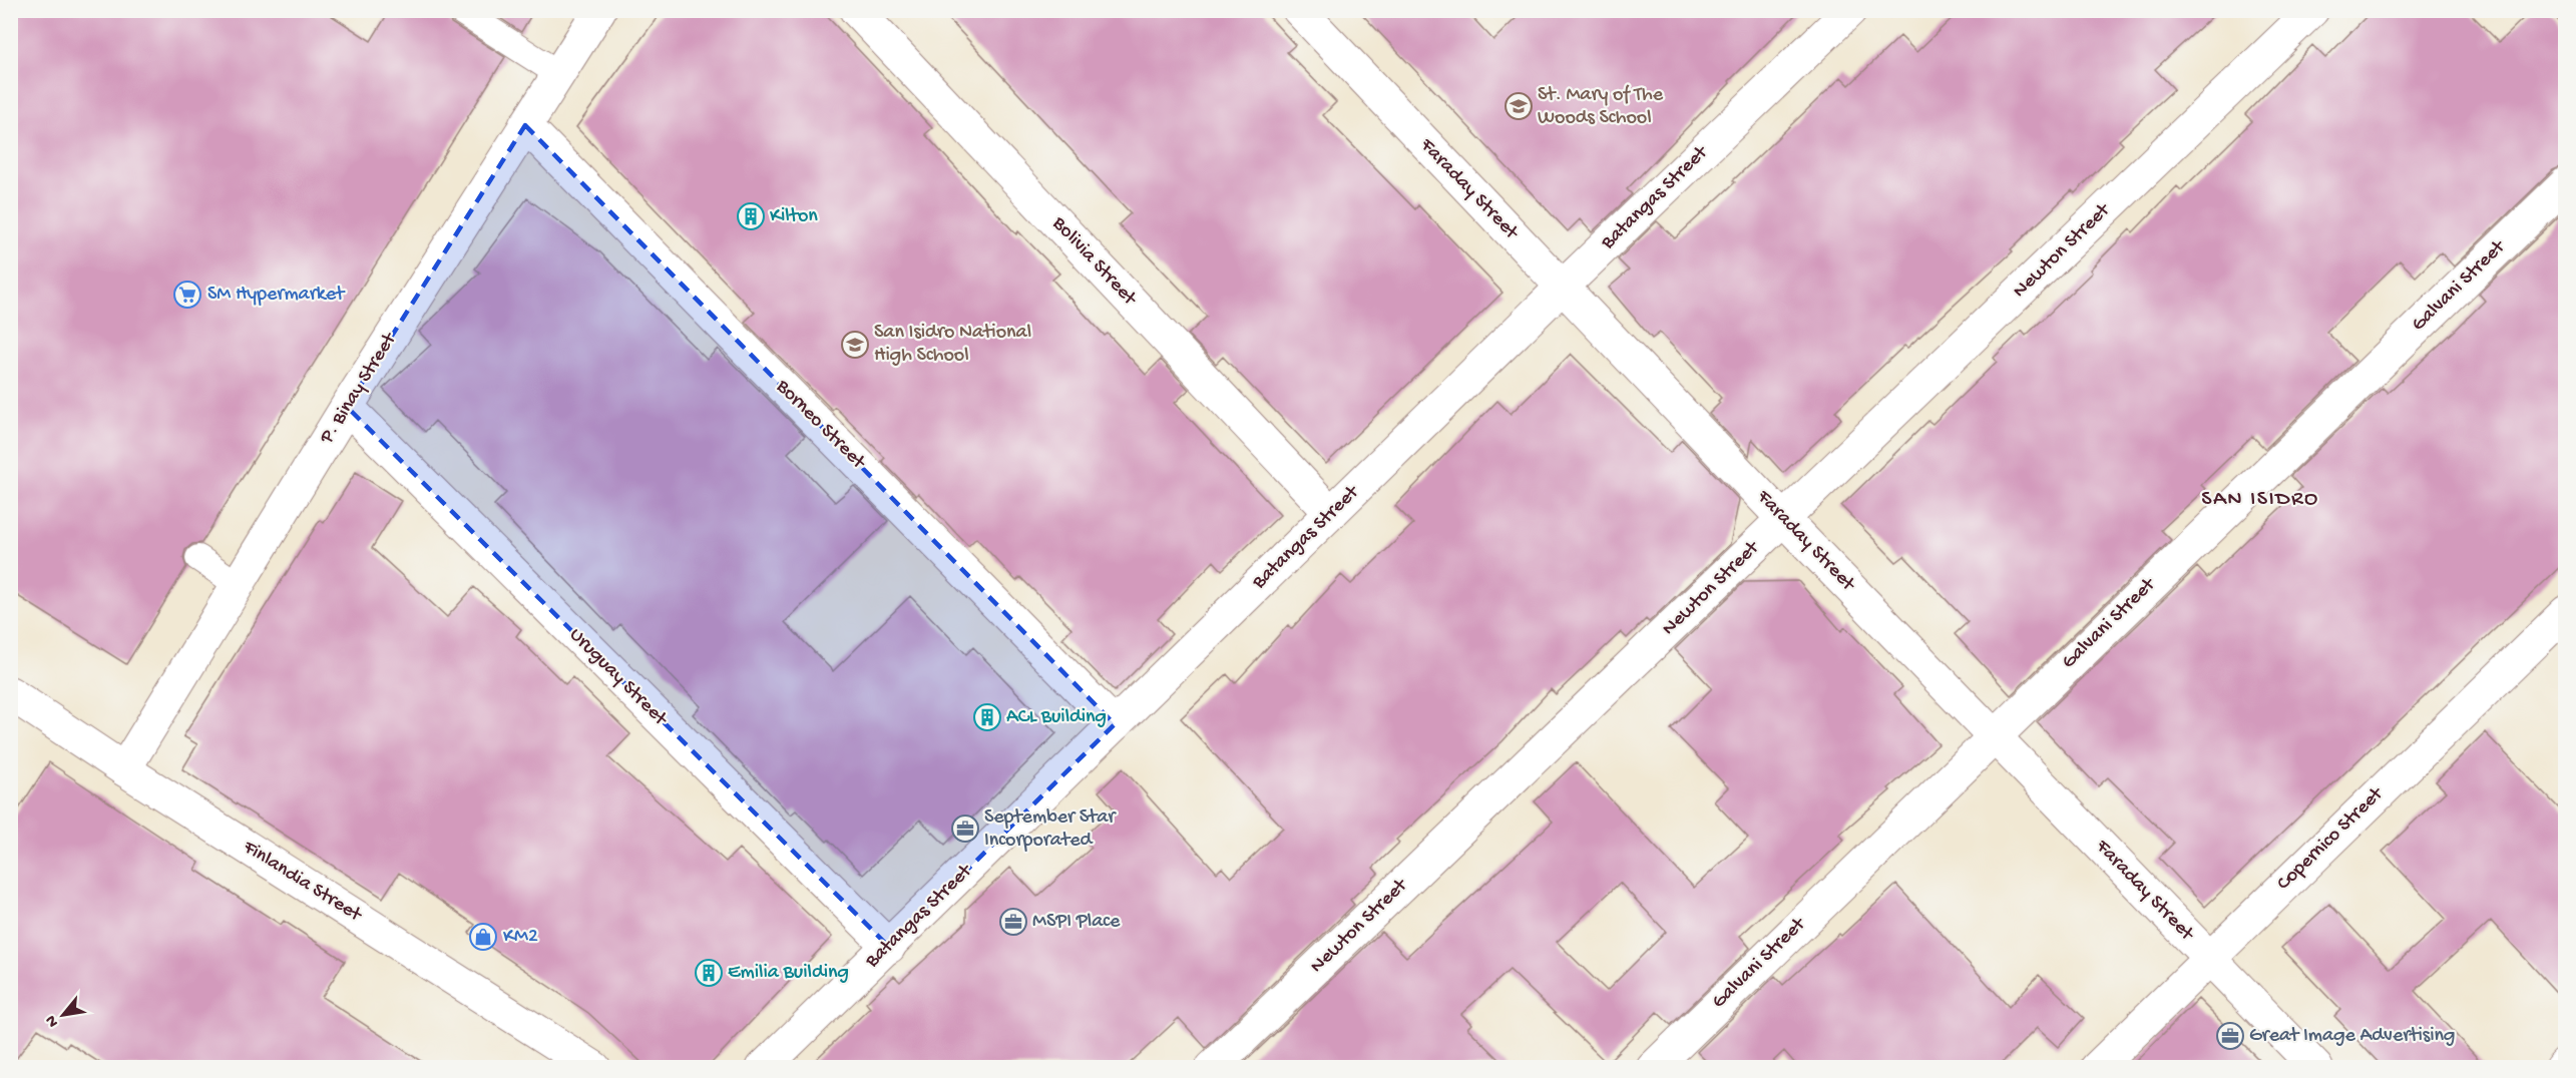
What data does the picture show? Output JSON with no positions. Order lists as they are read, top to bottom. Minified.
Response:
{"streets":{"street":["Faraday Street","Batangas Street","Newton Street","Bolivia Street","Galvani Street","P. Binay Street","Borneo Street","Uruguay Street","Copernico Street","Finlandia Street"]},"crossings":[["Faraday Street","Batangas Street"],["Faraday Street","Newton Street"],["Faraday Street","Galvani Street"],["Faraday Street","Copernico Street"],["Batangas Street","Bolivia Street"],["Batangas Street","Borneo Street"],["Batangas Street","Uruguay Street"],["P. Binay Street","Borneo Street"],["P. Binay Street","Uruguay Street"],["P. Binay Street","Finlandia Street"]],"districts":["SAN ISIDRO"],"places":{"school or university":["St. Mary of The Woods School","San Isidro National High School"],"building":["Kilton","ACL Building","Emilia Building"],"supermarket":["SM Hypermarket"],"office":["September Star Incorporated","MSPI Place","Great Image Advertising"],"shop":["KM2"]},"north":"bottom left"}
